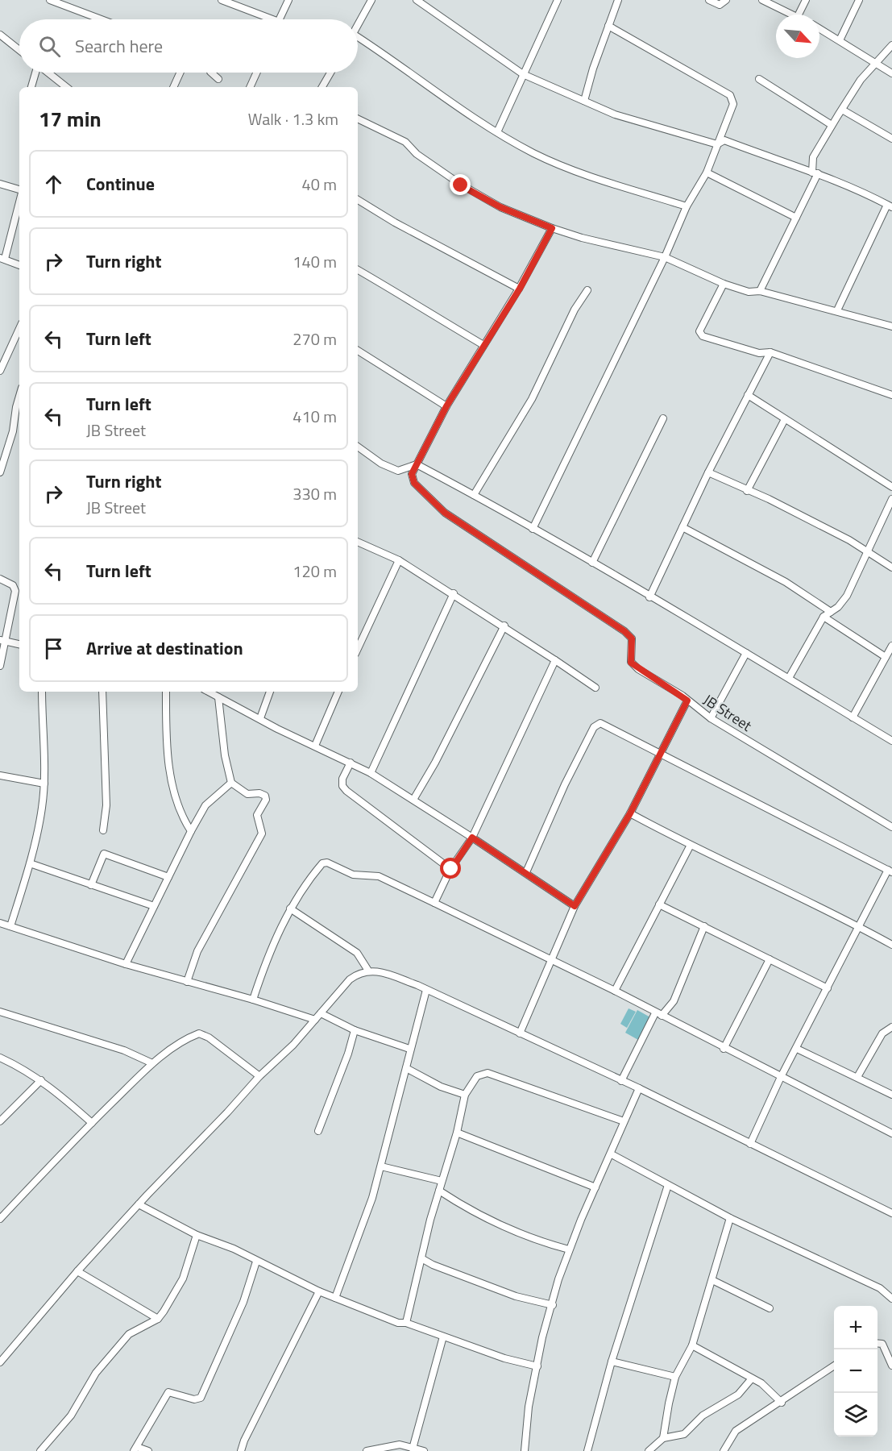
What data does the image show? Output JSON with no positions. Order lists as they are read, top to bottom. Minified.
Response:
{"streets":{"street":["JB Street"]},"north":"bottom right","page":{"search":"Search here","heading":["17 min","Walk · 1.3 km"],"list":[["Continue","40 m"],["Turn right","140 m"],["Turn left","270 m"],["Turn left","JB Street","410 m"],["Turn right","JB Street","330 m"],["Turn left","120 m"],"Arrive at destination"],"map_buttons":["+","−"]}}
